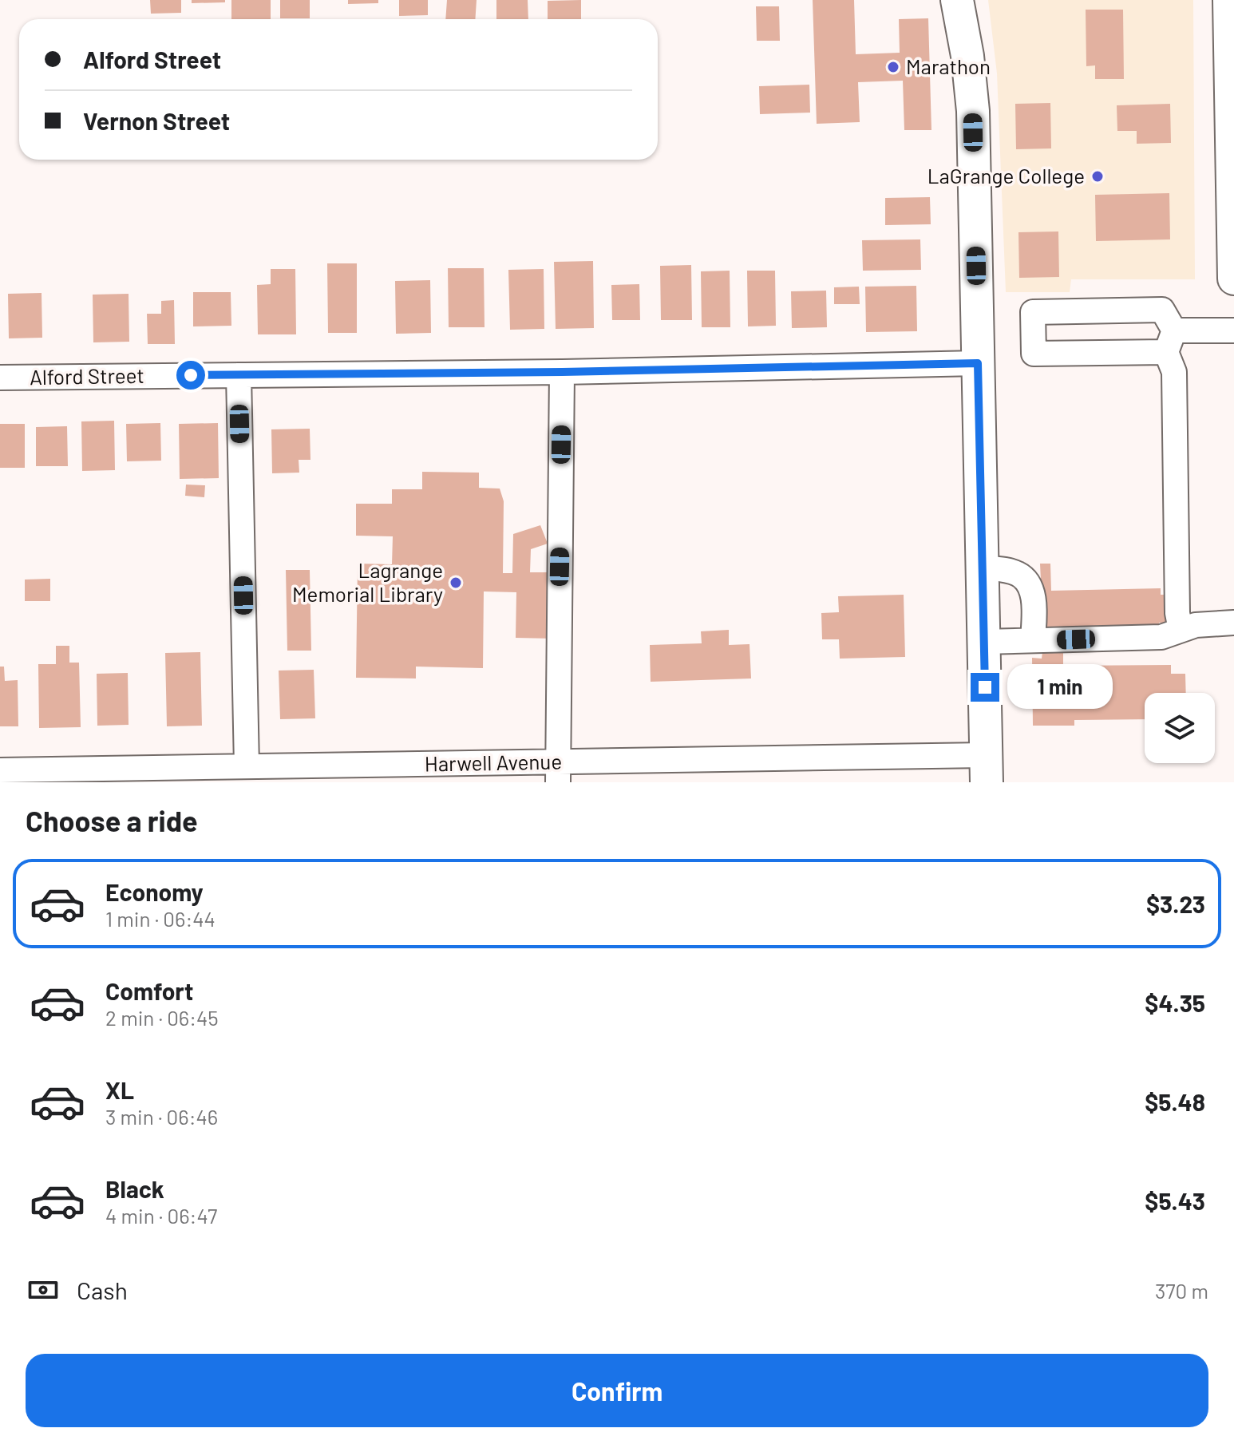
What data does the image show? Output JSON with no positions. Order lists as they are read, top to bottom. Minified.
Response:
{"streets":{"street":["Alford Street","Harwell Avenue"]},"places":["Marathon","LaGrange College","Lagrange Memorial Library"],"page":{"banner":["Alford Street","Vernon Street"],"bubble":"1 min","heading":"Choose a ride","list":[{"name":"Economy","note":"1 min · 06:44","value":"$3.23"},{"name":"Comfort","note":"2 min · 06:45","value":"$4.35"},{"name":"XL","note":"3 min · 06:46","value":"$5.48"},{"name":"Black","note":"4 min · 06:47","value":"$5.43"}],"pay":["Cash","370 m"],"buttons":"Confirm"}}
